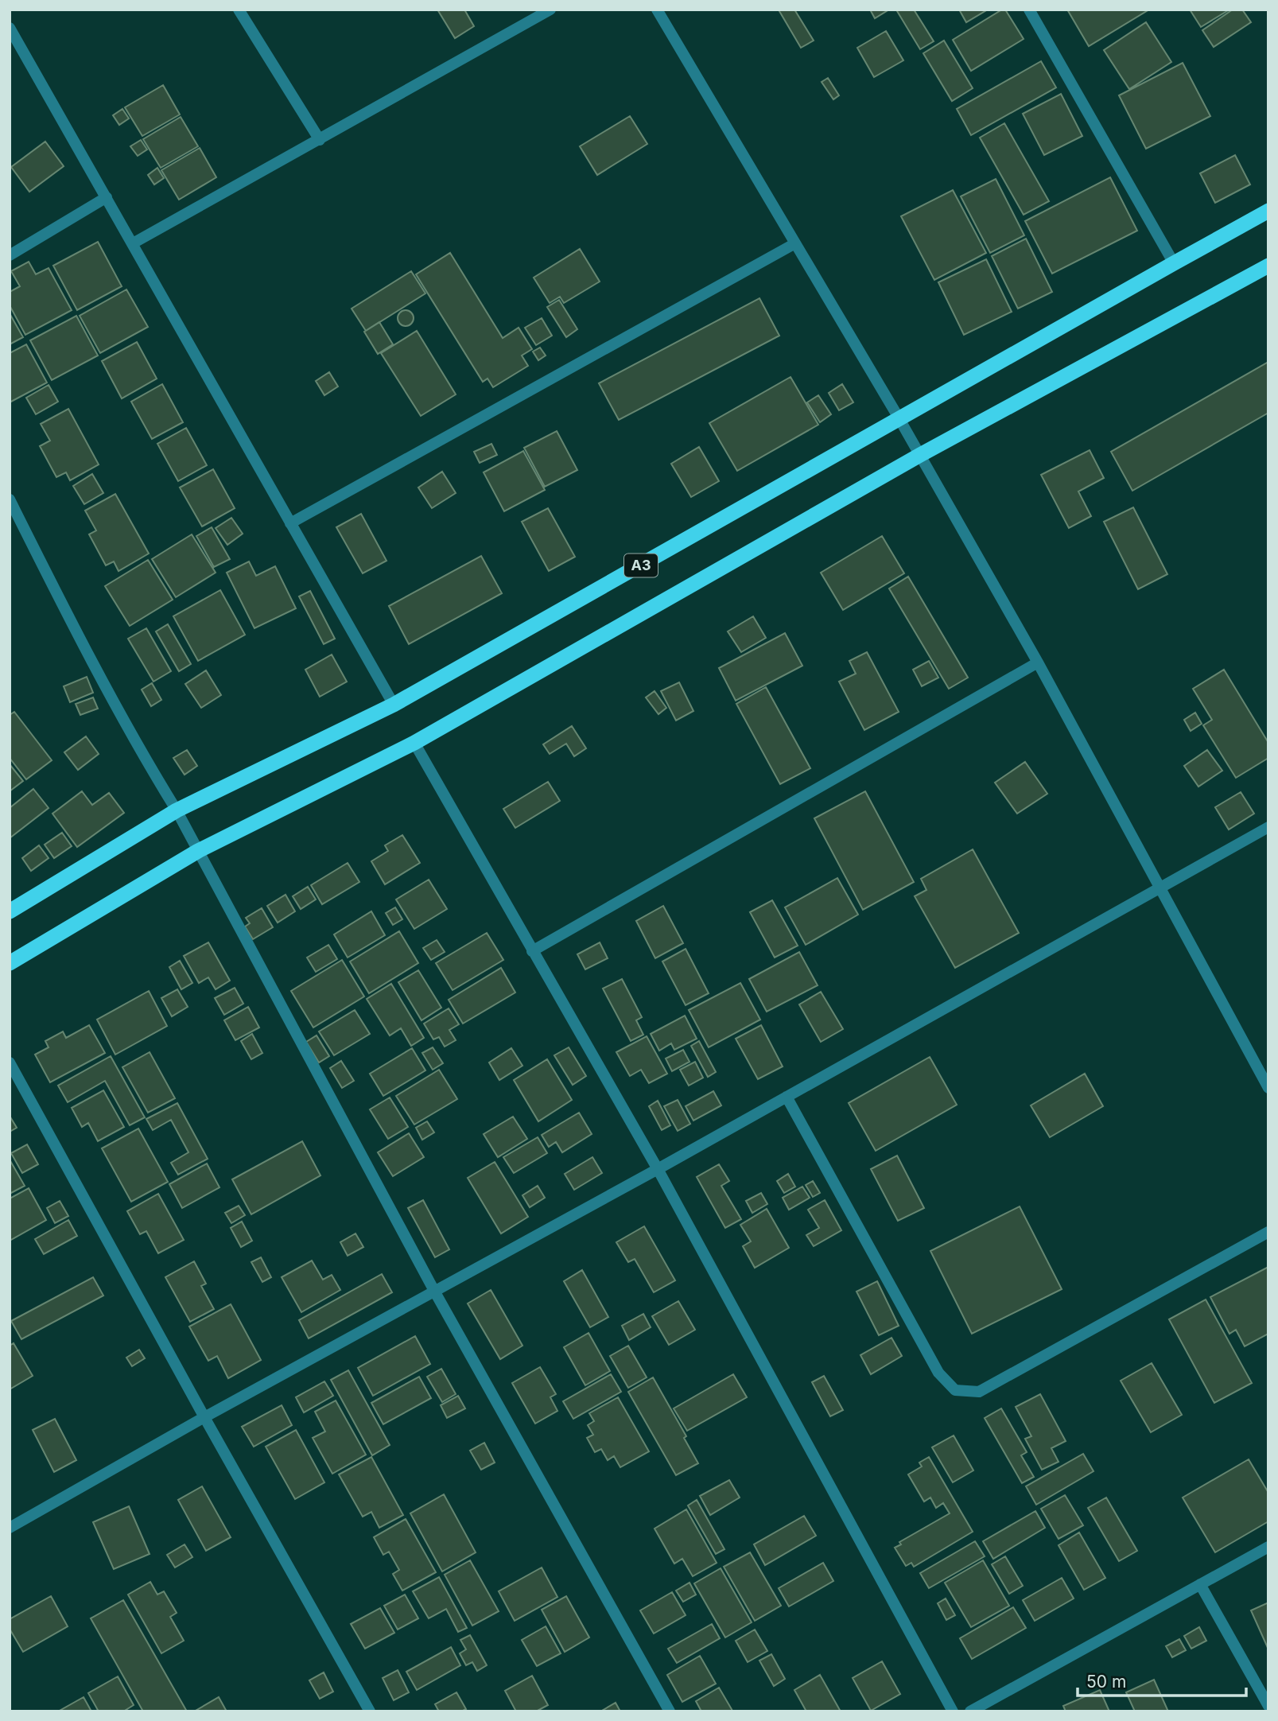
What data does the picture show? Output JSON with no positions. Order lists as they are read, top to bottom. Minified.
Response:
{"streets":{"highway":["A3"]},"scale_bar":"50 m"}
